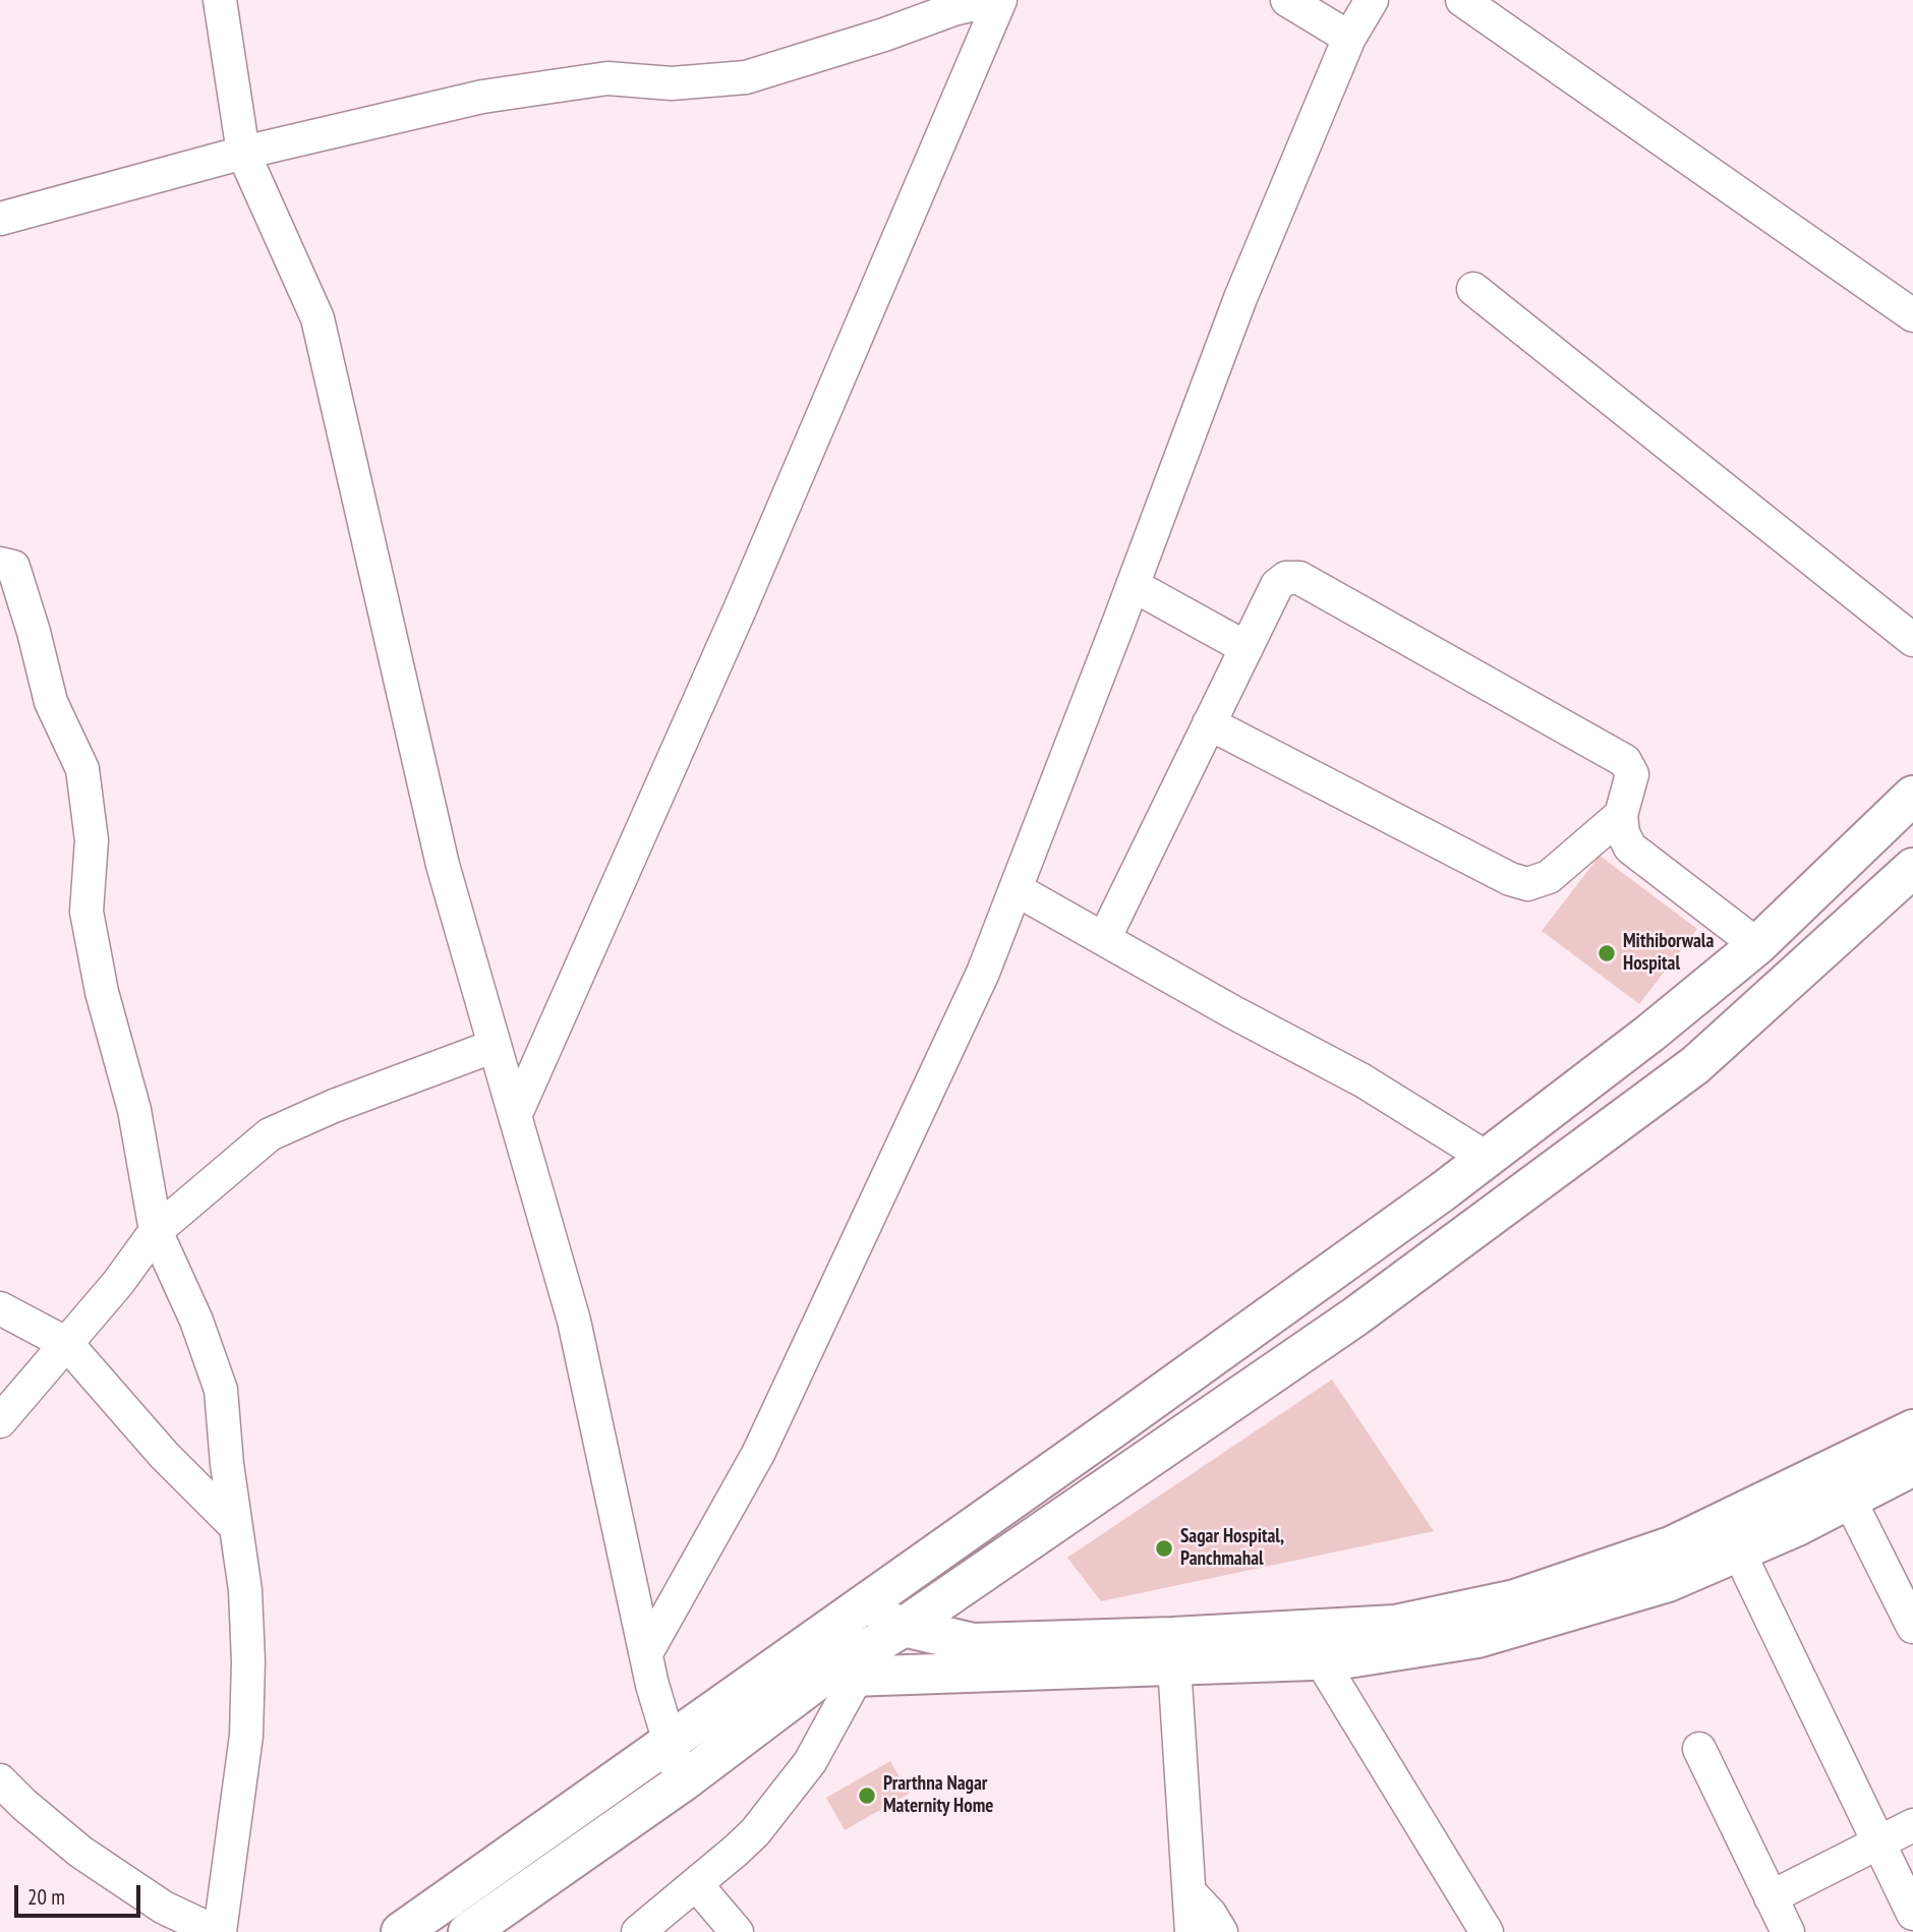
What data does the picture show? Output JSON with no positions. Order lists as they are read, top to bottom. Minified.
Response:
{"places":["Mithiborwala Hospital","Sagar Hospital, Panchmahal","Prarthna Nagar Maternity Home"],"scale_bar":"20 m"}
